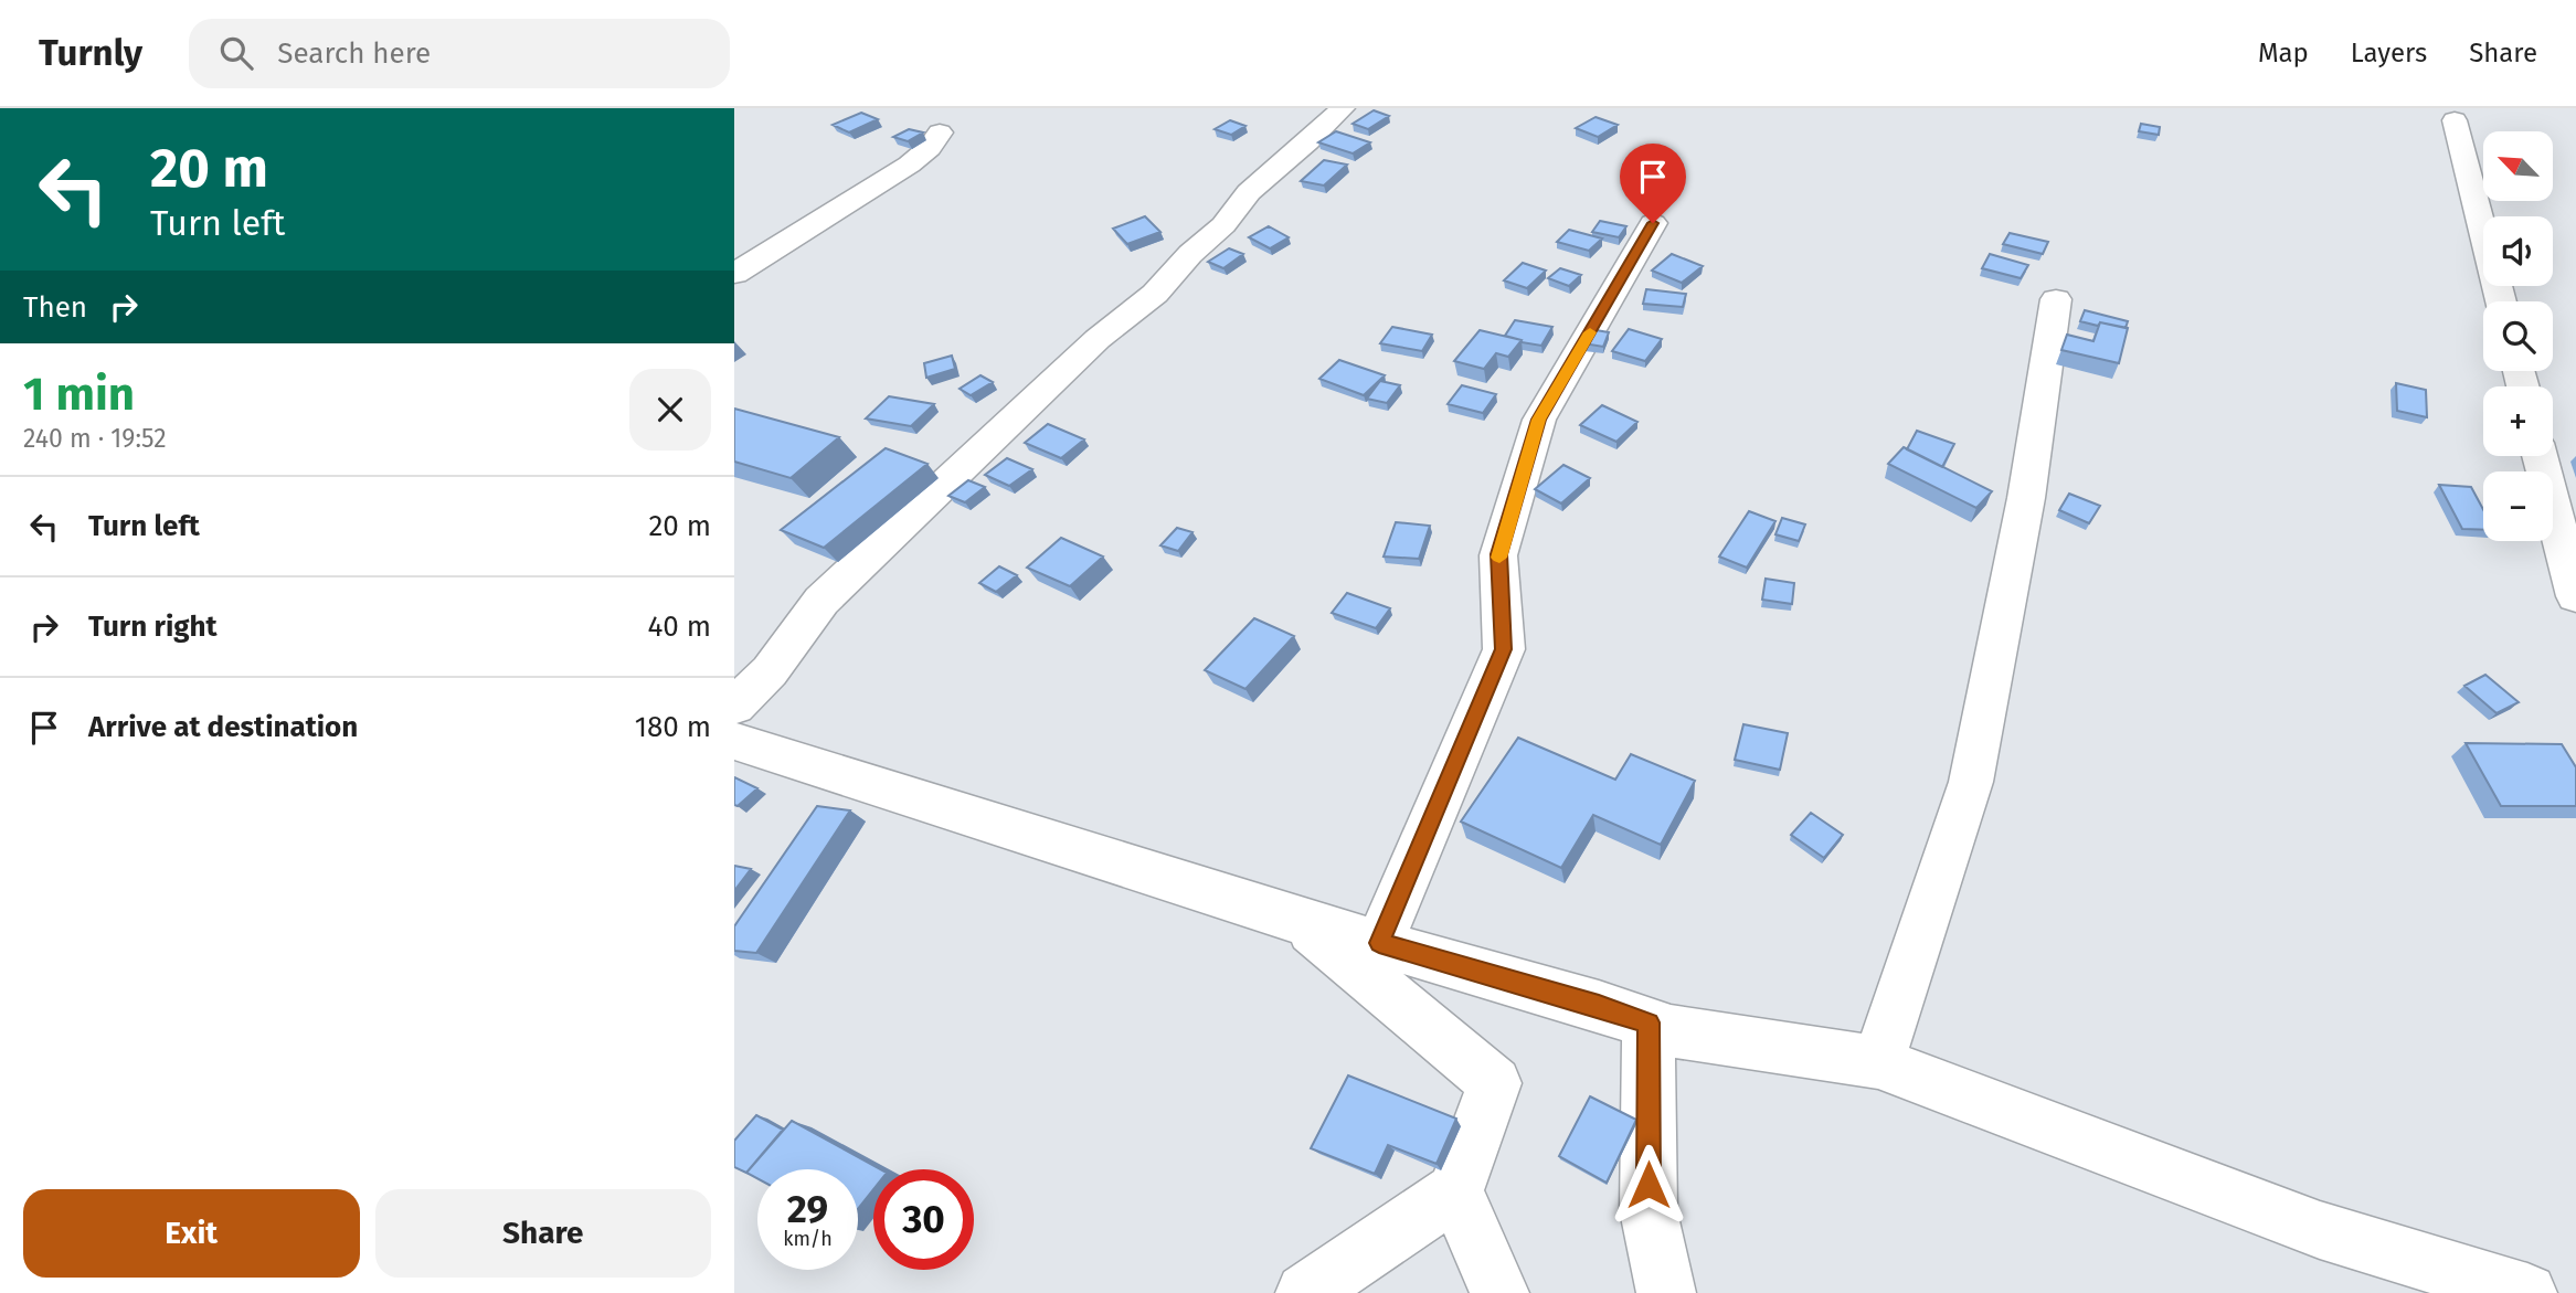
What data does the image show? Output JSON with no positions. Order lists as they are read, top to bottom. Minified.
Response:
{"north":"top left","page":{"header":"Turnly","search":"Search here","nav":["Map","Layers","Share"],"turn":["20 m","Turn left"],"map_buttons":["+","−"],"then":"Then","heading":["1 min","240 m · 19:52"],"list":[{"name":"Turn left","value":"20 m"},{"name":"Turn right","value":"40 m"},{"name":"Arrive at destination","value":"180 m"}],"speed":"29 km/h","limit":"30","buttons":["Exit","Share"]}}
